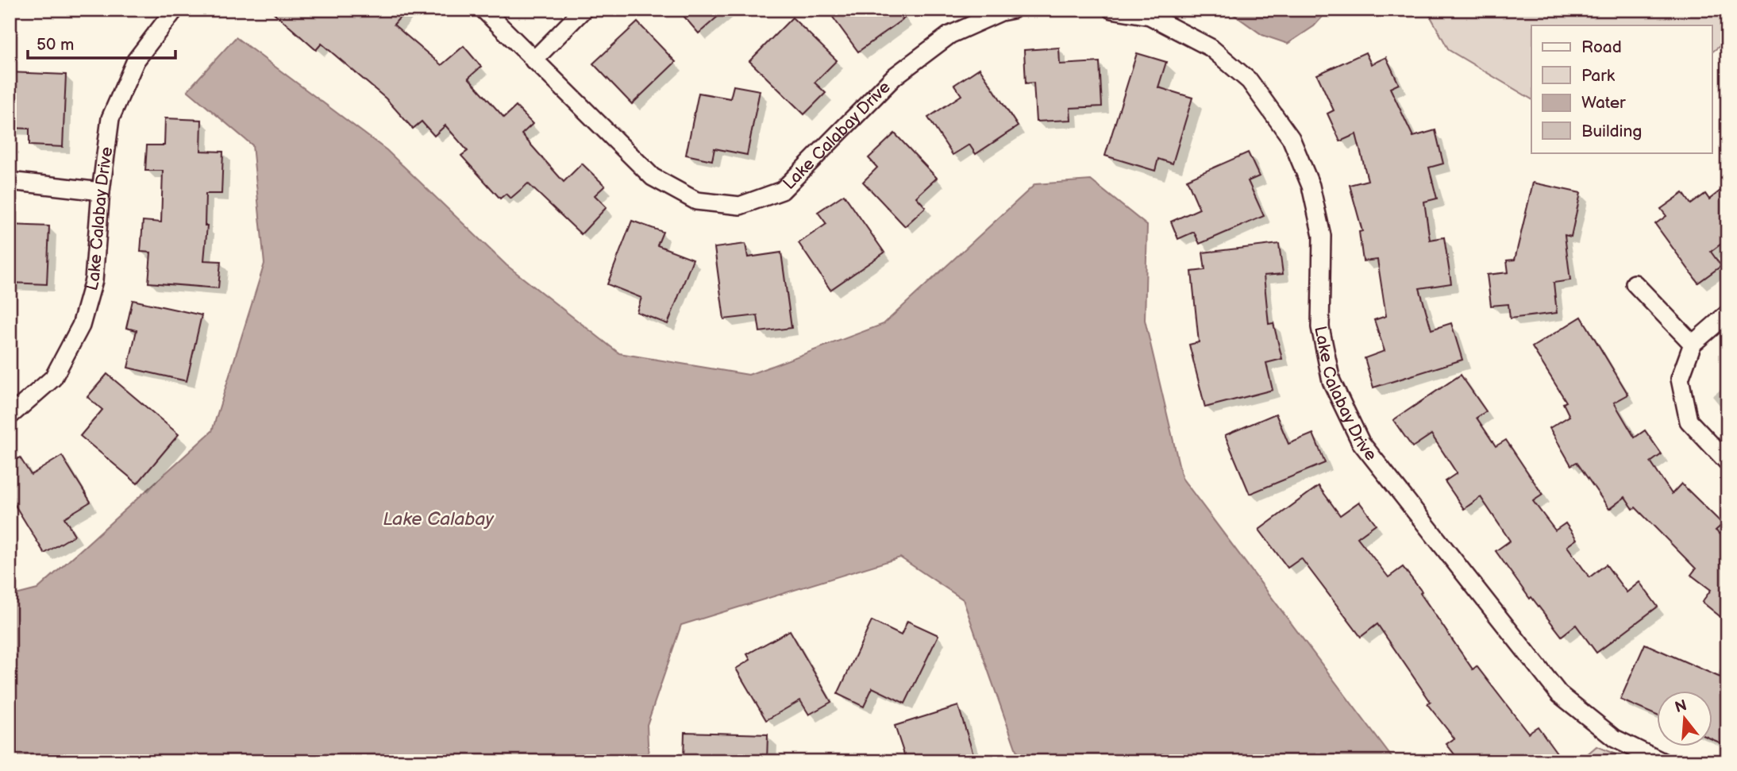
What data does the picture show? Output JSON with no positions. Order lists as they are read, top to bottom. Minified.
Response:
{"streets":{"street":["Lake Calabay Drive"]},"water":["Lake Calabay"],"legend":["Road","Park","Water","Building"],"scale_bar":"50 m","north":"top"}
